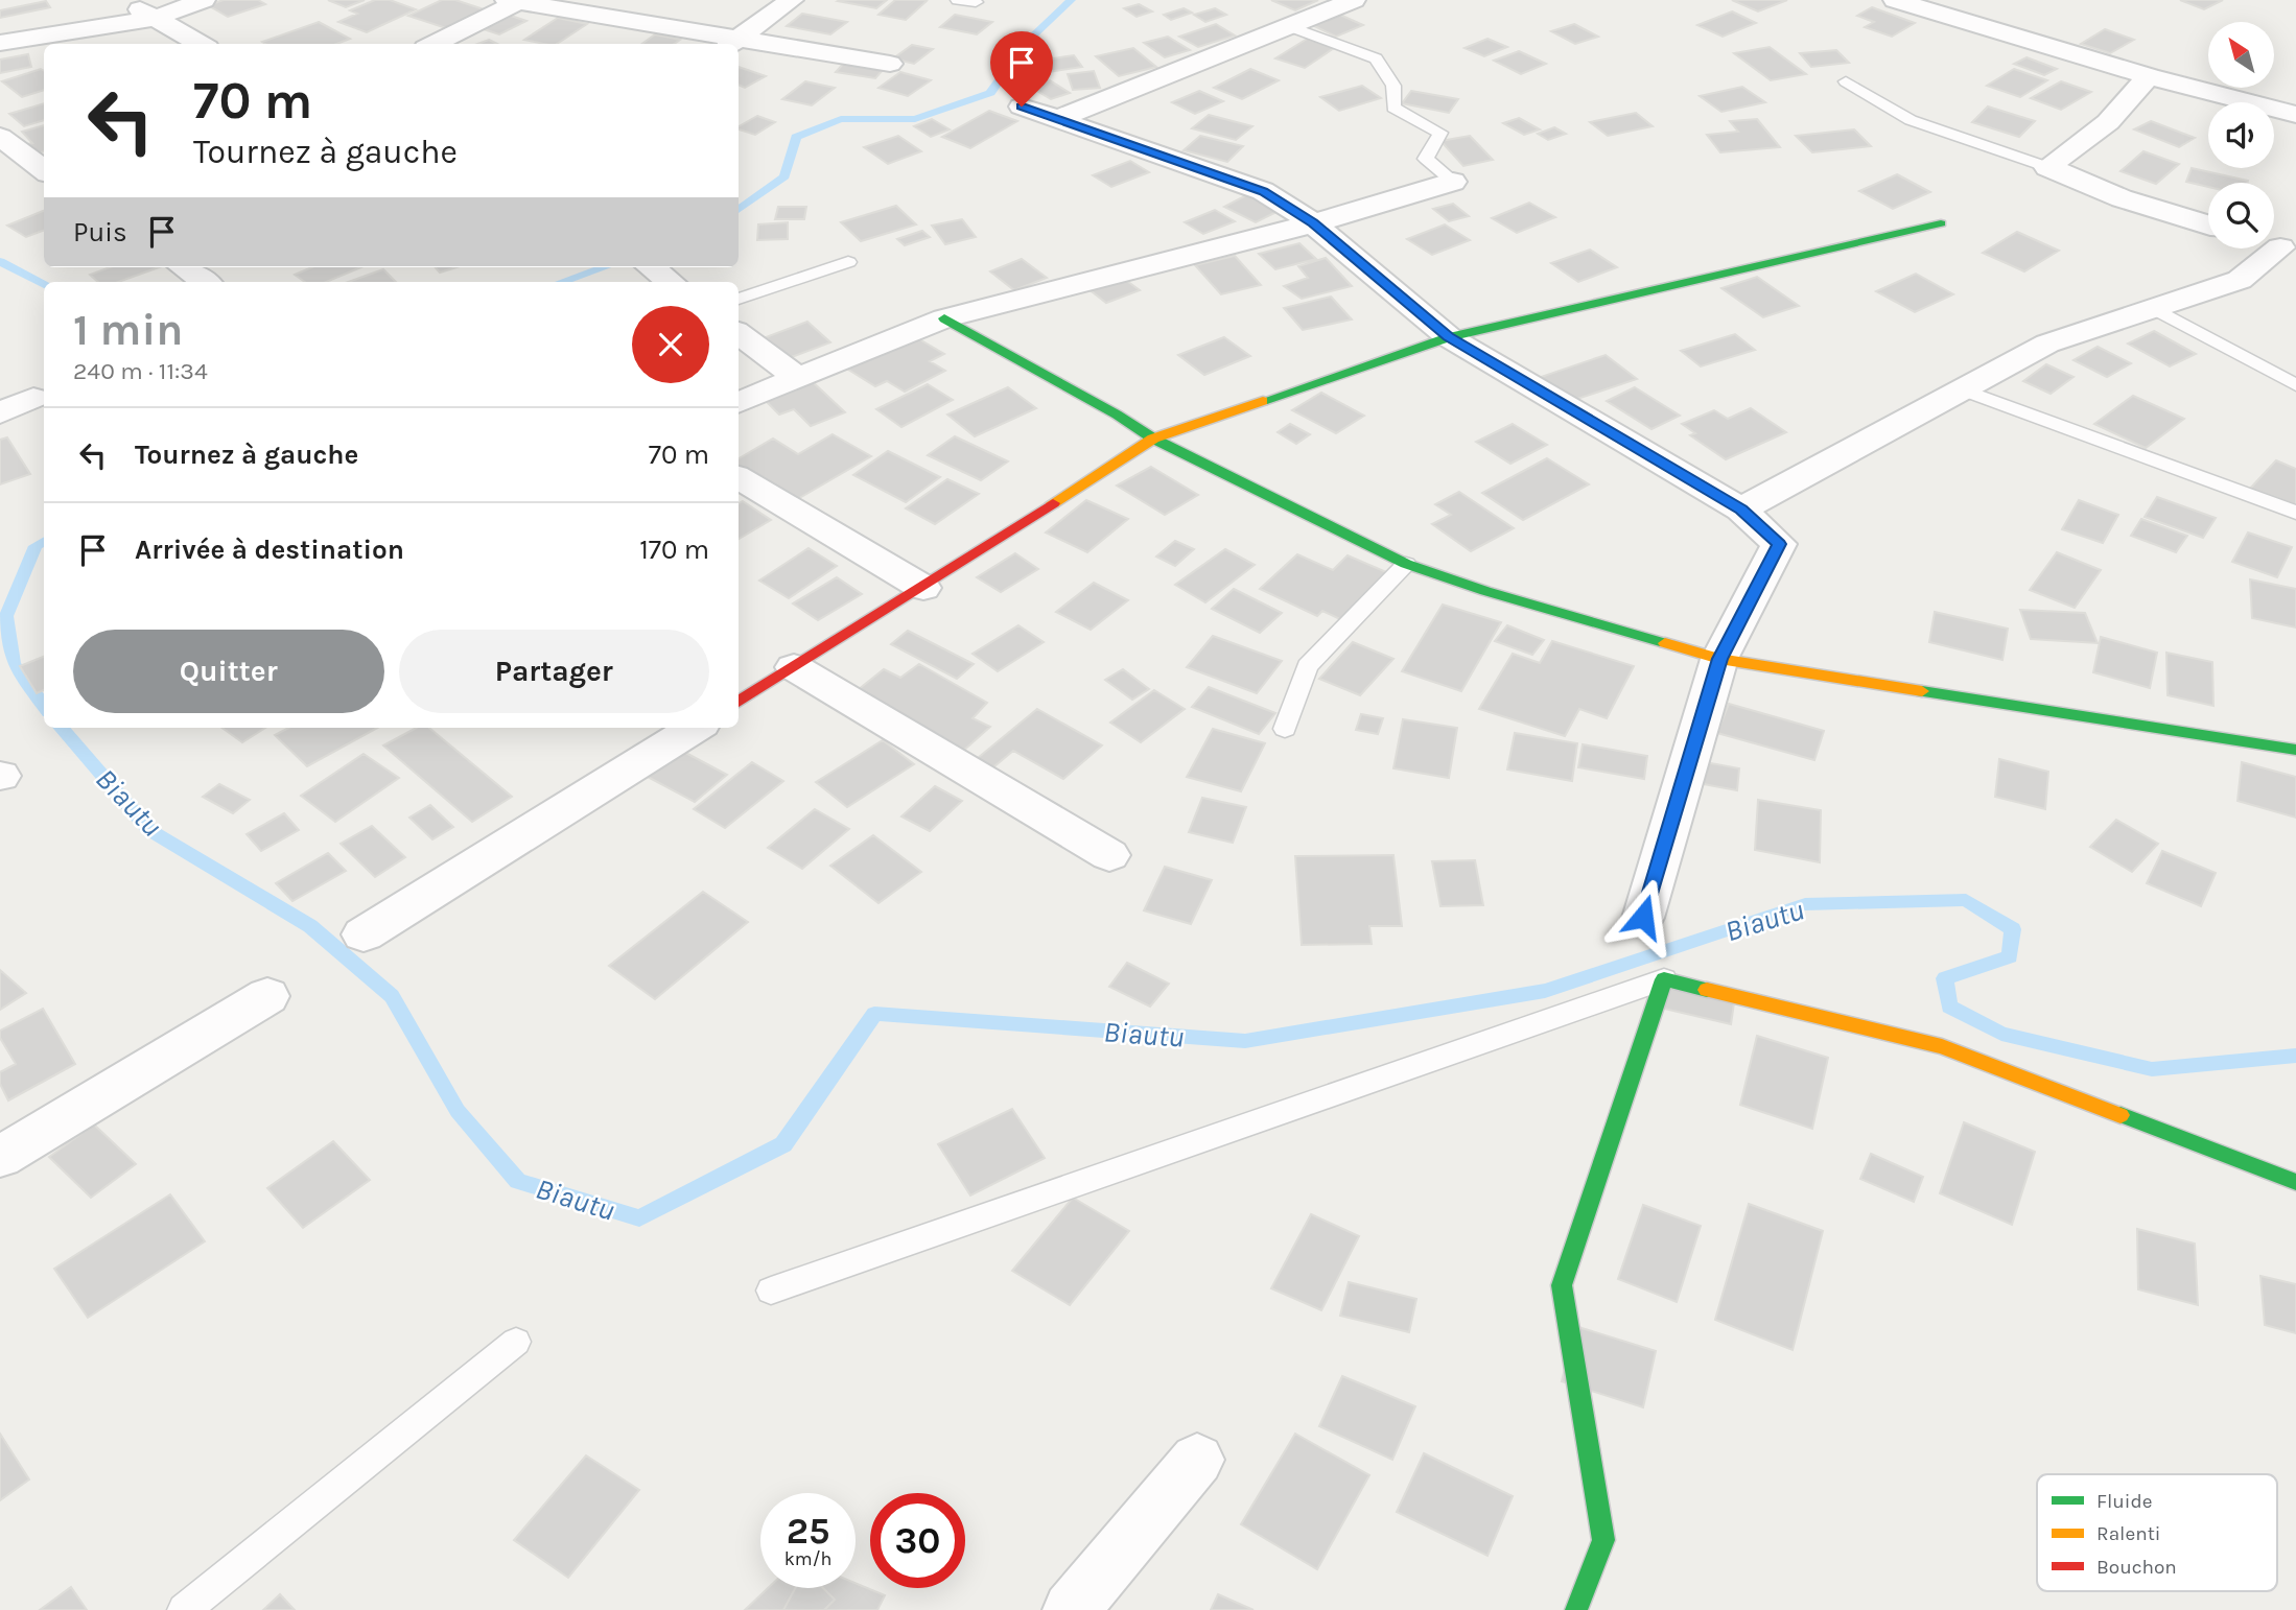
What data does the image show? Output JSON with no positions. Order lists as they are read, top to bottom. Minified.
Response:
{"water":["Biautu"],"legend":["Fluide","Ralenti","Bouchon"],"north":"top left","page":{"turn":["70 m","Tournez à gauche"],"then":"Puis","heading":["1 min","240 m · 11:34"],"list":[{"name":"Tournez à gauche","value":"70 m"},{"name":"Arrivée à destination","value":"170 m"}],"buttons":["Quitter","Partager"],"speed":"25 km/h","limit":"30"}}
